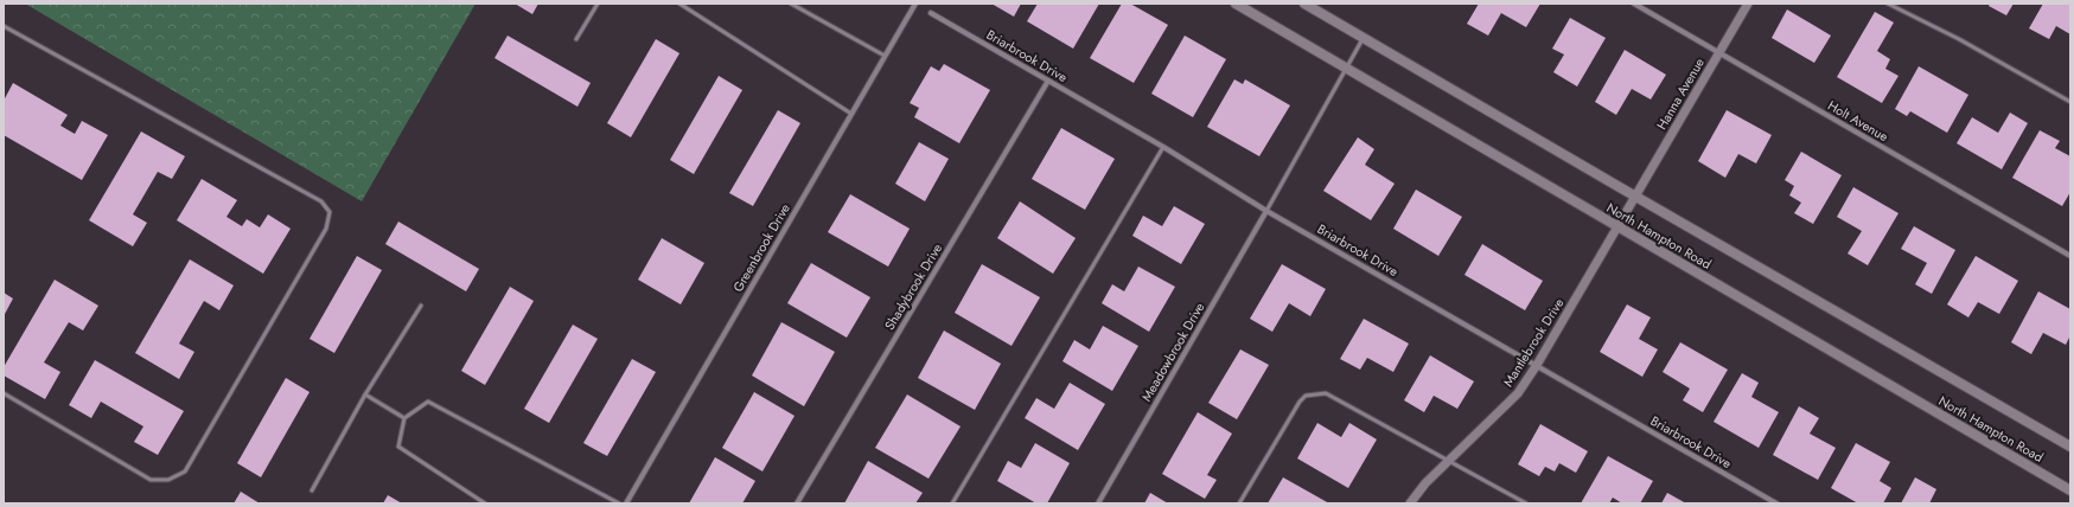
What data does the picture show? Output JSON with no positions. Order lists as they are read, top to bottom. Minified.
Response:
{"streets":{"main road":["North Hampton Road"],"street":["Briarbrook Drive","Hanna Avenue","Holt Avenue","Greenbrook Drive","Shadybrook Drive","Mantlebrook Drive","Meadowbrook Drive"]},"crossings":[["Briarbrook Drive","Shadybrook Drive"],["Briarbrook Drive","Mantlebrook Drive"],["Briarbrook Drive","Meadowbrook Drive"],["Hanna Avenue","Holt Avenue"],["Hanna Avenue","North Hampton Road"],["Hanna Avenue","Mantlebrook Drive"],["North Hampton Road","Mantlebrook Drive"]]}
